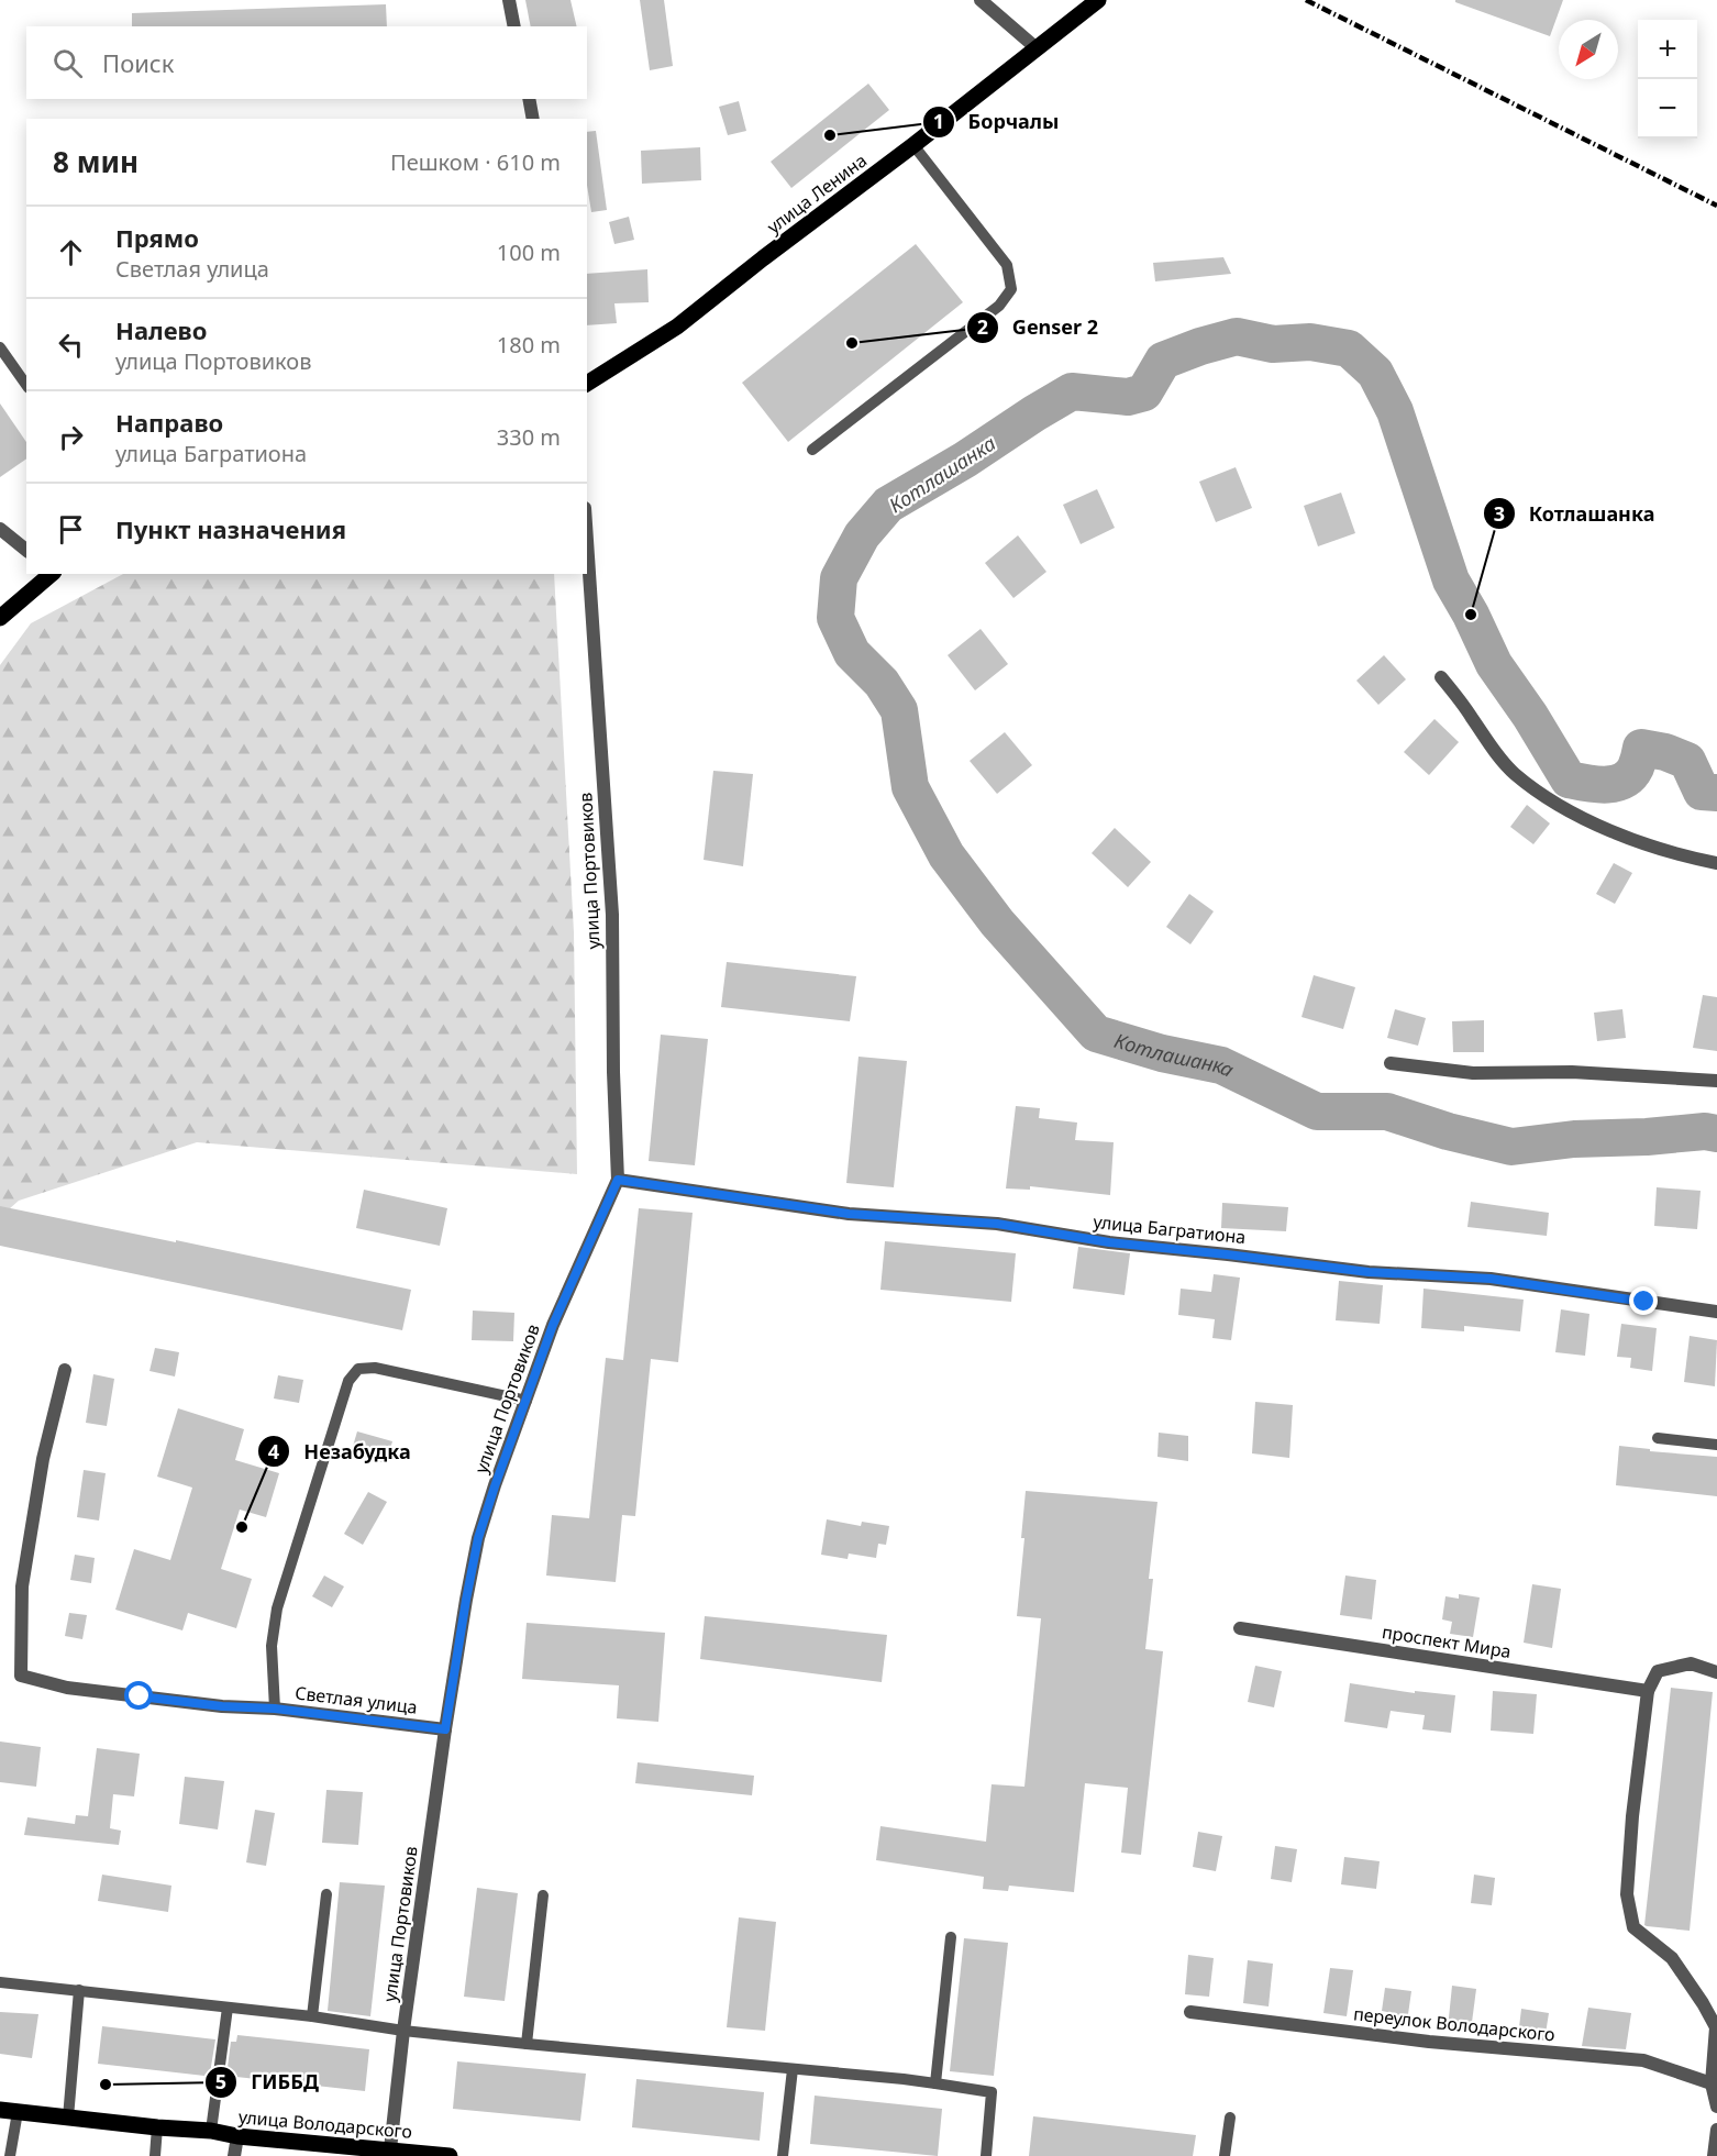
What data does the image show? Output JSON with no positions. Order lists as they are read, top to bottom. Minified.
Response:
{"streets":{"main road":["улица Ленина","улица Володарского"],"street":["улица Портовиков","улица Багратиона","проспект Мира","Светлая улица","переулок Володарского"]},"crossings":[["улица Портовиков","улица Багратиона"],["улица Портовиков","Светлая улица"],["улица Портовиков","улица Володарского"]],"water":["Котлашанка"],"places":["Борчалы","Genser 2","Котлашанка","Незабудка","ГИББД"],"north":"bottom left","page":{"map_buttons":["+","−"],"search":"Поиск","heading":["8 мин","Пешком · 610 m"],"list":[["Прямо","Светлая улица","100 m"],["Налево","улица Портовиков","180 m"],["Направо","улица Багратиона","330 m"],"Пункт назначения"]}}
